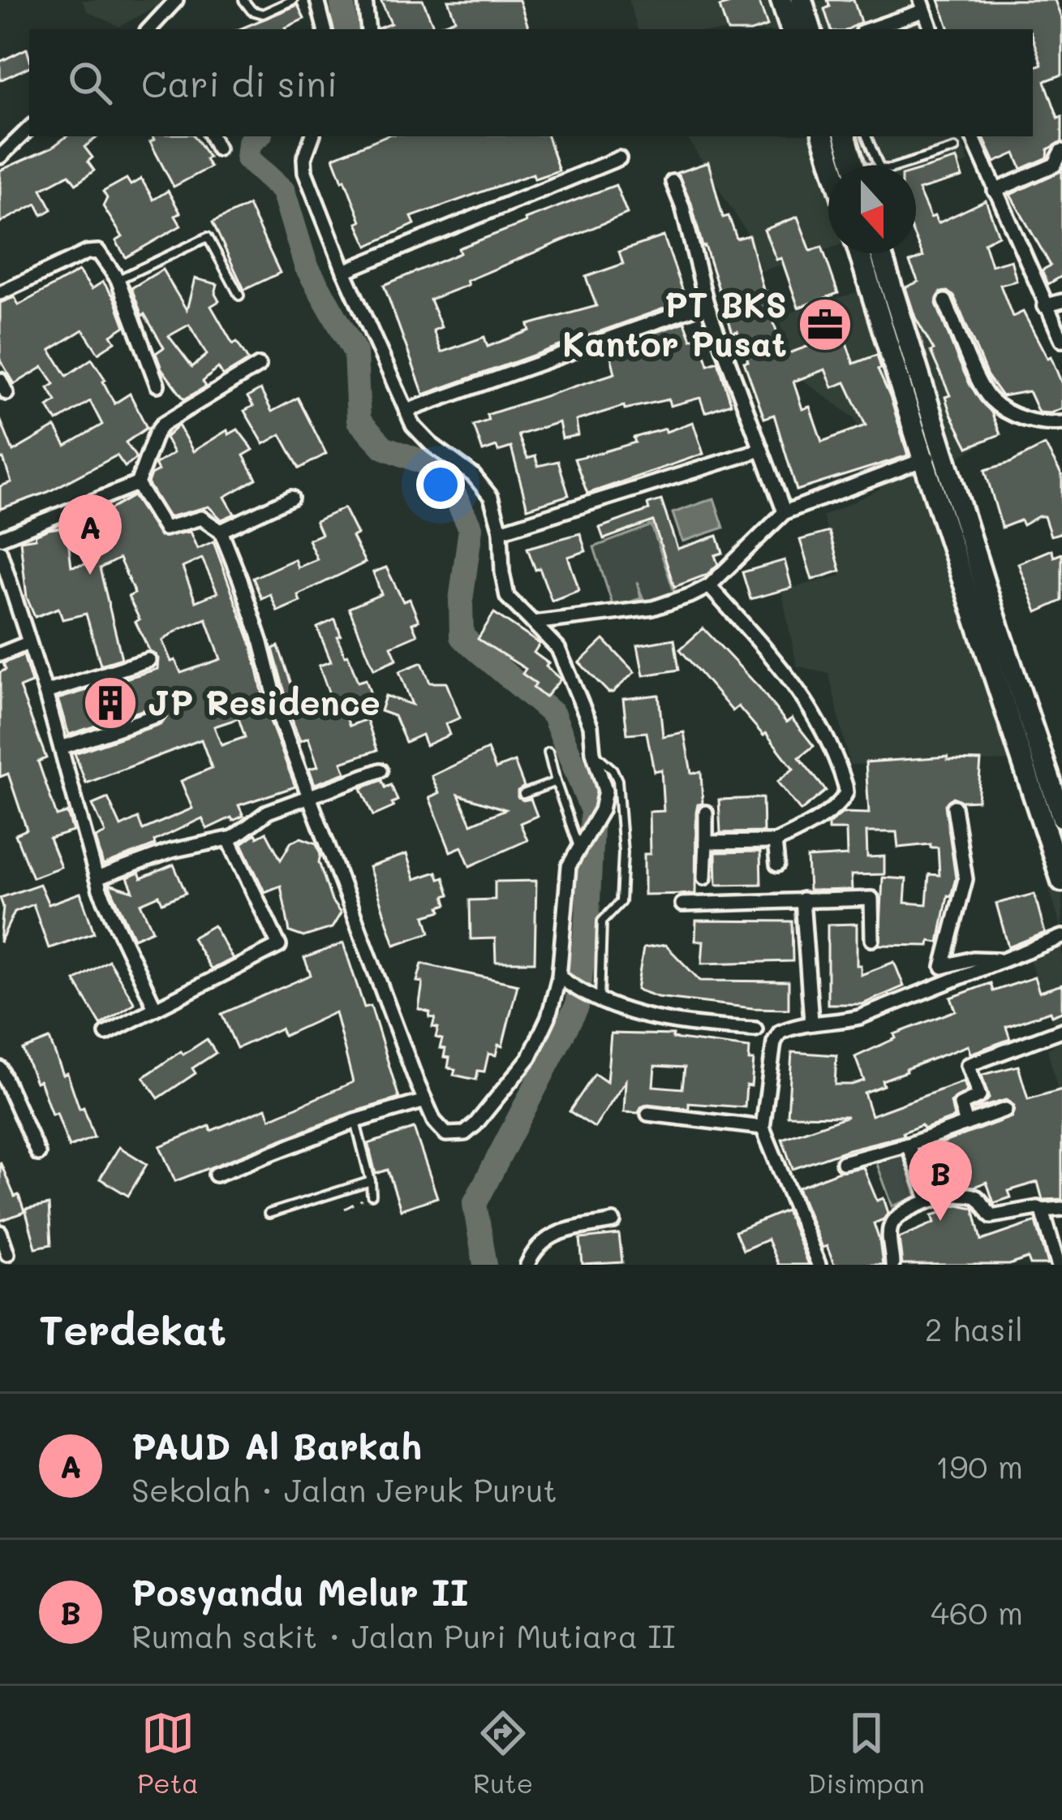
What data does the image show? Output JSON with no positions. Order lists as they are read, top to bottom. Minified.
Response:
{"places":{"office":["PT BKS Kantor Pusat"],"building":["JP Residence"]},"north":"bottom","page":{"search":"Cari di sini","pins":["A","B"],"heading":["Terdekat","2 hasil"],"list":[{"mark":"A","name":"PAUD Al Barkah","note":"Sekolah · Jalan Jeruk Purut","value":"190 m"},{"mark":"B","name":"Posyandu Melur II","note":"Rumah sakit · Jalan Puri Mutiara II","value":"460 m"}],"nav":["Peta","Rute","Disimpan"]}}
